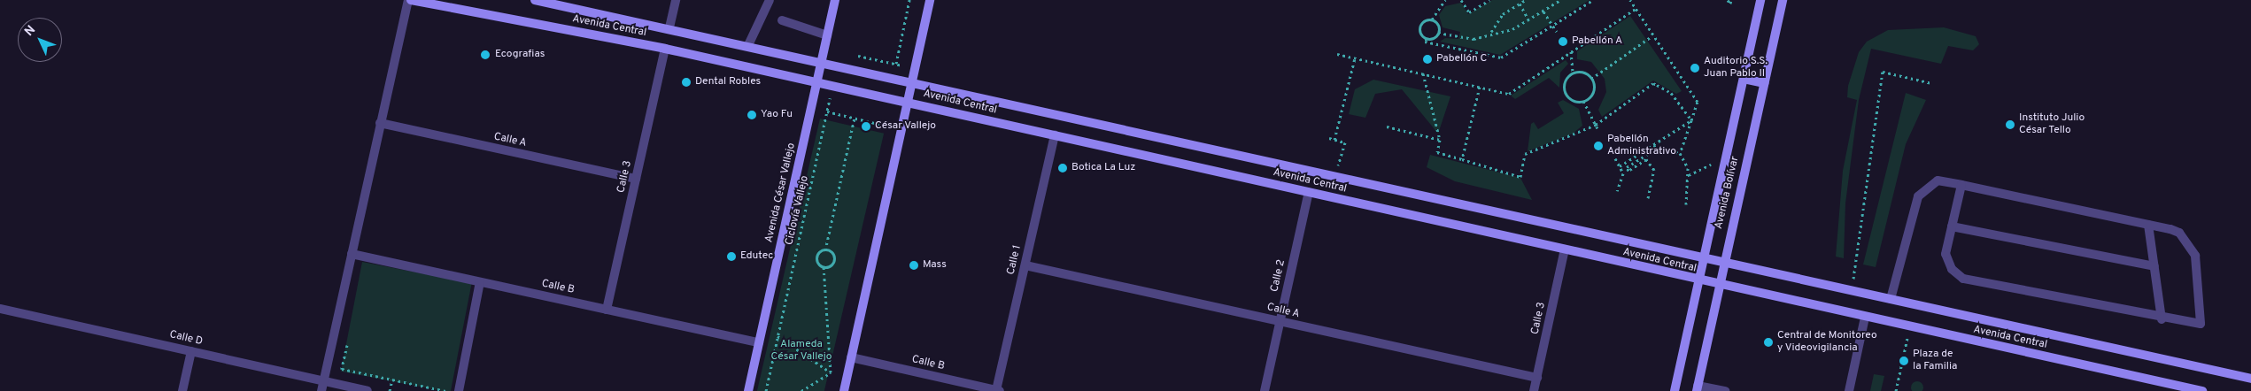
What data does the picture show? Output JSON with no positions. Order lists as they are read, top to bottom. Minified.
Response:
{"streets":{"street":["Avenida Central","Calle A","Calle 3","Avenida César Vallejo","Avenida Bolívar","Calle 1","Calle 2","Calle B","Calle D"],"path":["Ciclovía Vallejo"]},"crossings":[["Avenida Central","Calle 3"],["Avenida Central","Avenida César Vallejo"],["Avenida Central","Avenida Bolívar"],["Avenida Central","Ciclovía Vallejo"],["Avenida Central","Calle 1"],["Avenida Central","Calle 2"],["Calle A","Calle 3"],["Calle A","Calle 1"],["Calle A","Calle 2"],["Calle 3","Calle B"],["Avenida César Vallejo","Calle B"],["Calle 1","Calle B"]],"parks":["Alameda César Vallejo"],"places":["Pabellón A","Ecografias","Pabellón C","Auditorio S.S. Juan Pablo II","Dental Robles","Yao Fu","Instituto Julio César Tello","César Vallejo","Pabellón Administrativo","Botica La Luz","Edutec","Mass","Central de Monitoreo y Videovigilancia","Plaza de la Familia"],"north":"top left"}
